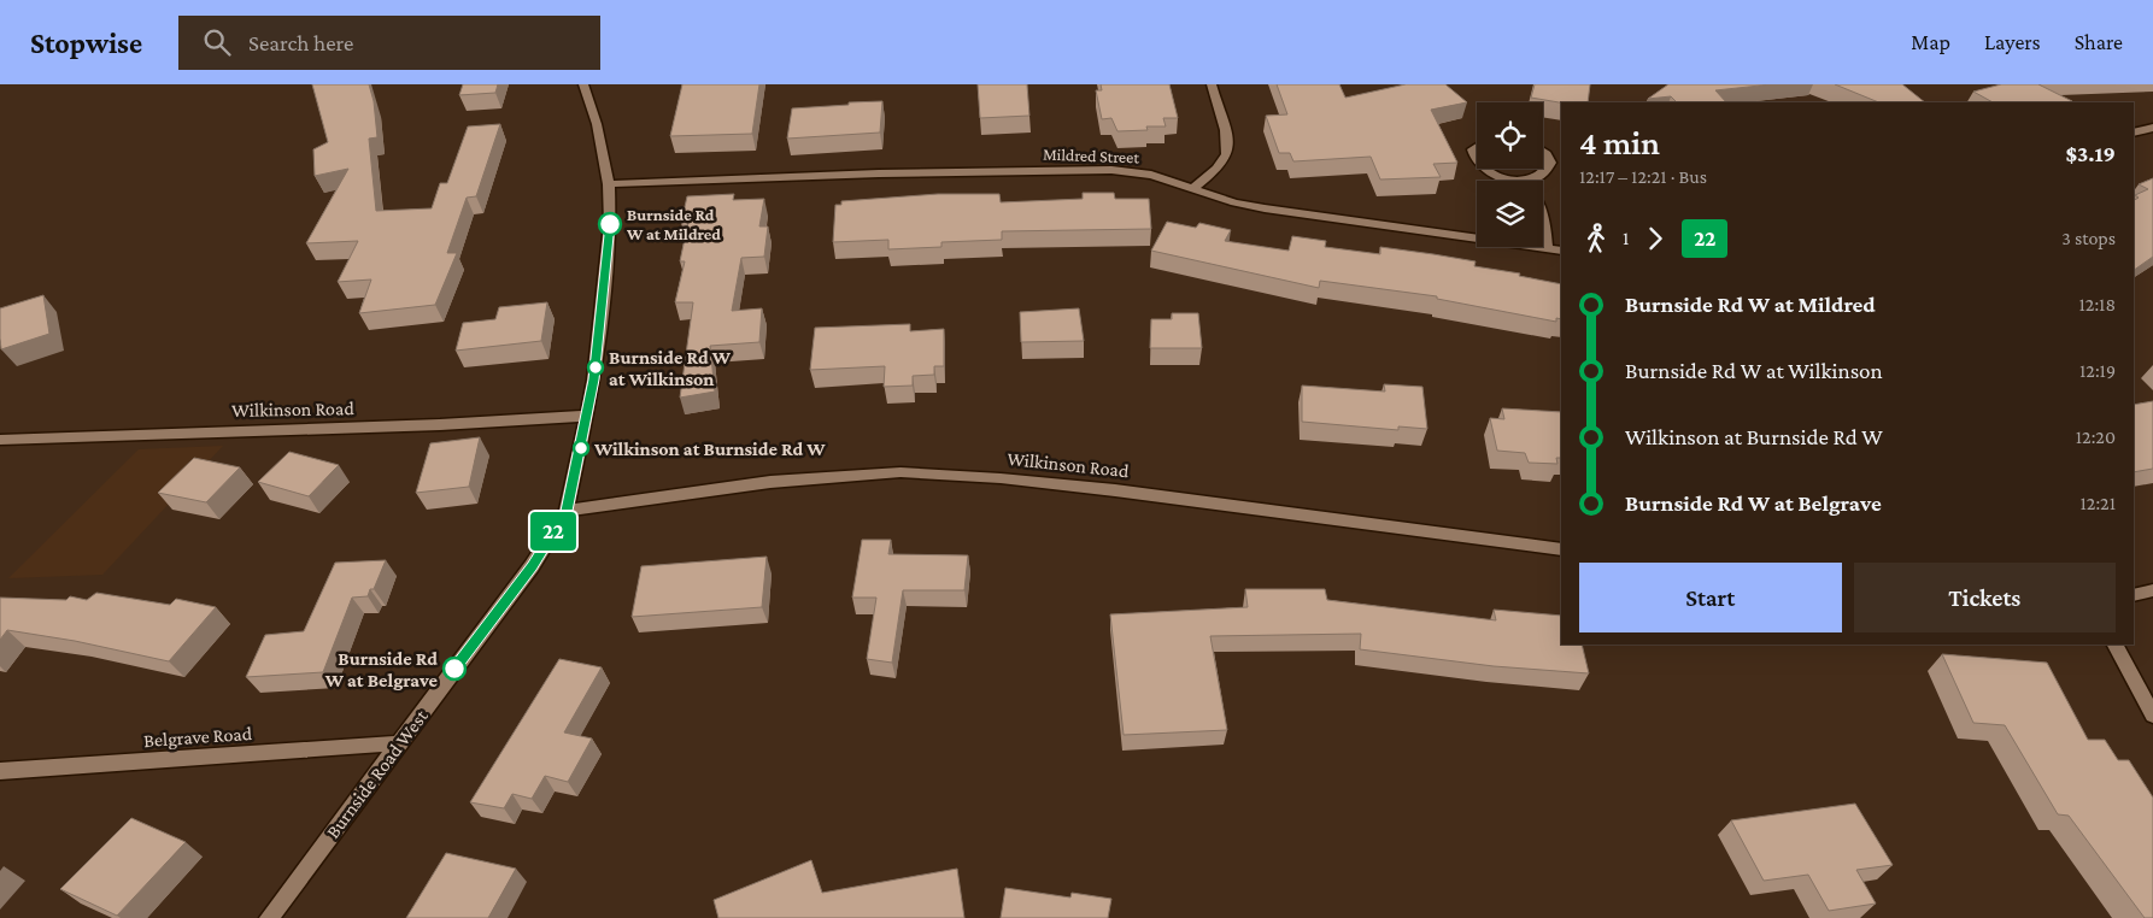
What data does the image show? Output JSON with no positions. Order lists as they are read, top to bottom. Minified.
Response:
{"streets":{"street":["Mildred Street","Wilkinson Road","Belgrave Road","Burnside Road West"]},"crossings":[["Mildred Street","Burnside Road West"],["Wilkinson Road","Burnside Road West"],["Belgrave Road","Burnside Road West"]],"places":["Burnside Rd W at Mildred","Burnside Rd W at Wilkinson","Wilkinson at Burnside Rd W","Burnside Rd W at Belgrave"],"lines":["bus line 22"],"page":{"header":"Stopwise","search":"Search here","nav":["Map","Layers","Share"],"on_map":"22","heading":["4 min","12:17 – 12:21 · Bus","$3.19"],"legs":["1","22","3 stops"],"list":[{"name":"Burnside Rd W at Mildred","value":"12:18"},{"name":"Burnside Rd W at Wilkinson","value":"12:19"},{"name":"Wilkinson at Burnside Rd W","value":"12:20"},{"name":"Burnside Rd W at Belgrave","value":"12:21"}],"buttons":["Start","Tickets"]}}
